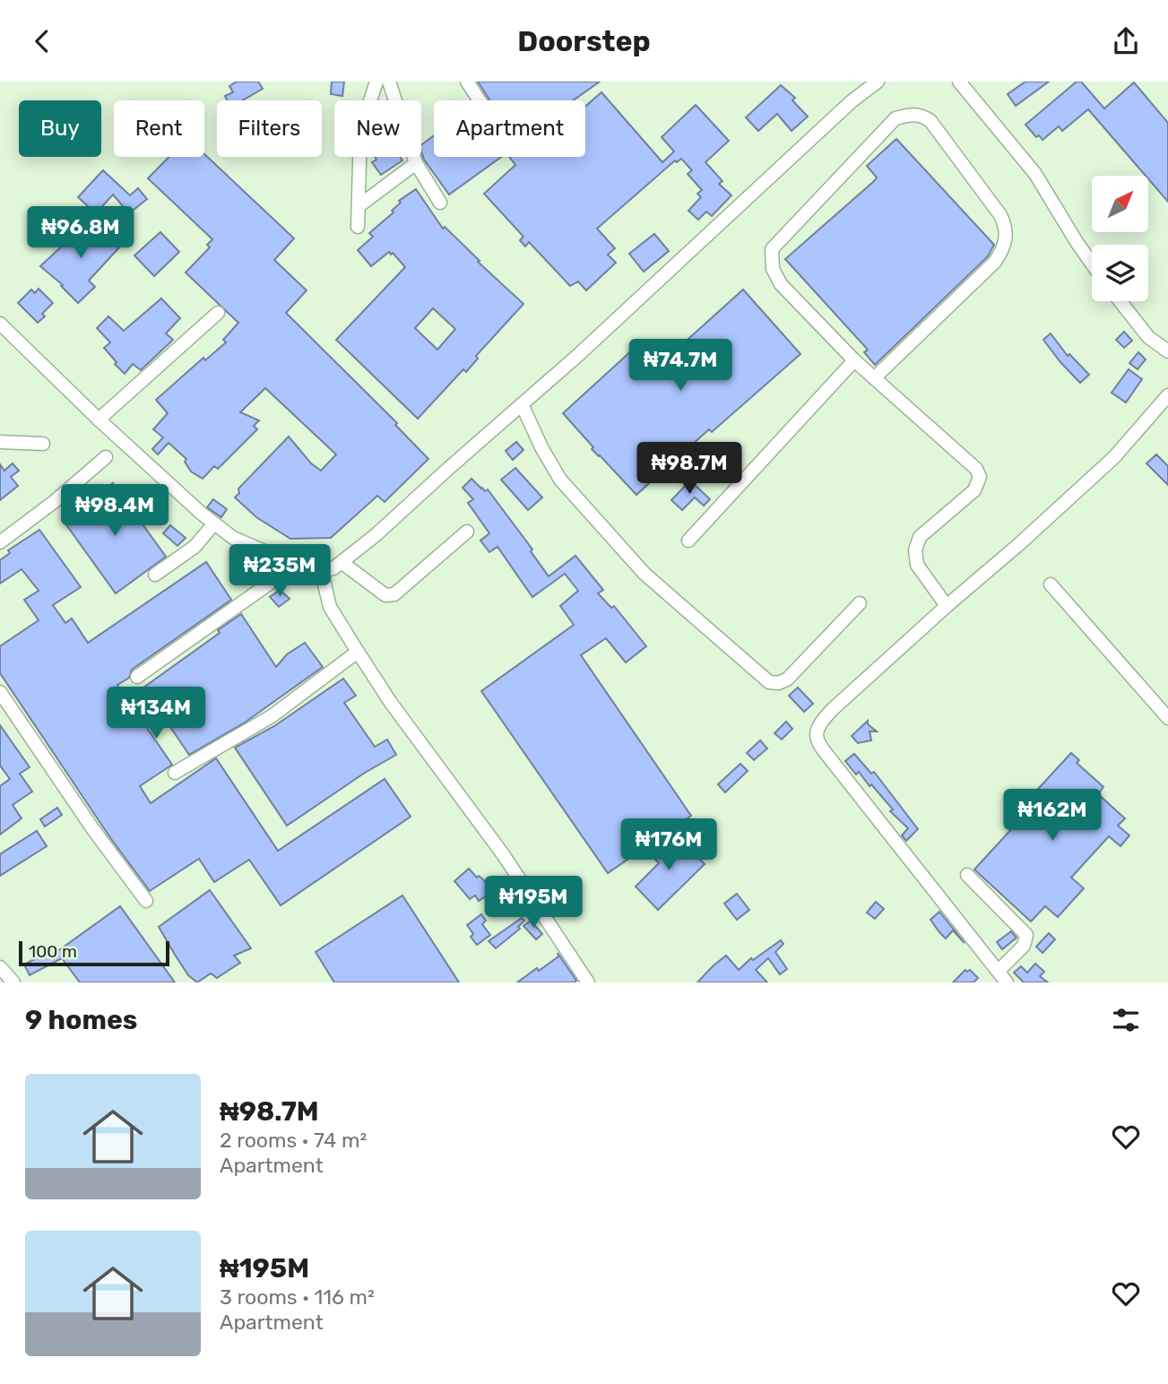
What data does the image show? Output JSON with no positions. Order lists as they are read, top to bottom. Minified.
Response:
{"scale_bar":"100 m","north":"top right","page":{"header":"Doorstep","chip":["Buy","Rent","Filters","New","Apartment"],"price":["₦96.8M","₦74.7M","₦98.7M","₦98.4M","₦235M","₦134M","₦162M","₦176M","₦195M"],"scale":"100 m","heading":"9 homes","list":[{"name":"₦98.7M","note":"2 rooms · 74 m² · Apartment"},{"name":"₦195M","note":"3 rooms · 116 m² · Apartment"}]}}
